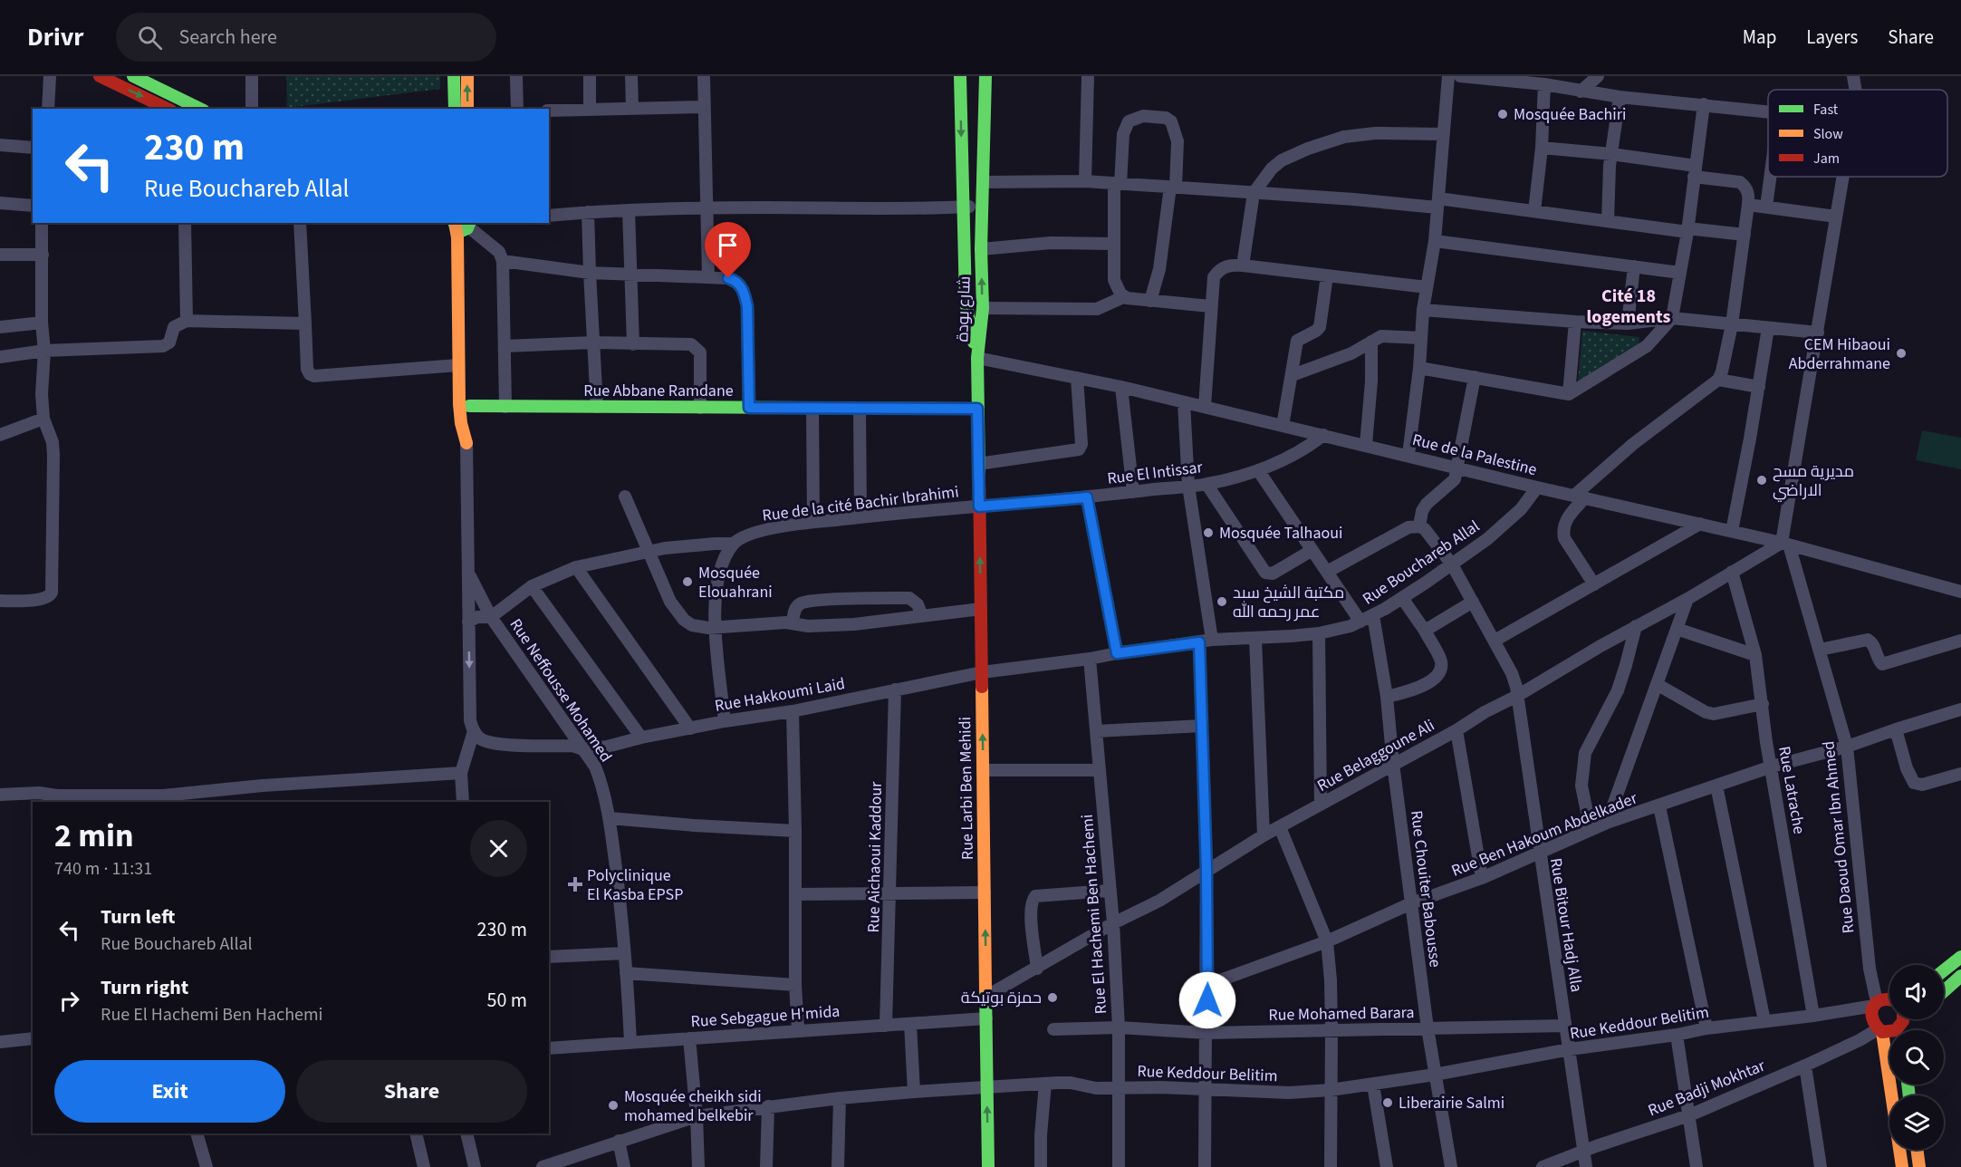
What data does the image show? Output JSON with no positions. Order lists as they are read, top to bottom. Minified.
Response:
{"streets":{"street":["شارع بودة","Rue Abbane Ramdane","Rue de la Palestine","Rue El Intissar","Rue de la cité Bachir Ibrahimi","Rue Bouchareb Allal","Rue Neffousse Mohamed","Rue Hakkoumi Laid","Rue Belaggoune Ali","Rue Larbi Ben Mehidi","Rue Latrache","Rue Ben Hakoum Abdelkader","Rue Daoud Omar Ibn Ahmed","Rue Aichaoui Kaddour","Rue Chouiter Babousse","Rue El Hachemi Ben Hachemi","Rue Bitour Hadj Alla","Rue Mohamed Barara","Rue Sebgague H'mida","Rue Keddour Belitim","Rue Badji Mokhtar"]},"crossings":[["شارع بودة","Rue de la Palestine"],["شارع بودة","Rue Larbi Ben Mehidi"],["Rue Abbane Ramdane","Rue Larbi Ben Mehidi"],["Rue de la Palestine","Rue El Intissar"],["Rue de la Palestine","Rue Bouchareb Allal"],["Rue de la Palestine","Rue Belaggoune Ali"],["Rue de la Palestine","Rue Larbi Ben Mehidi"],["Rue de la Palestine","Rue Daoud Omar Ibn Ahmed"],["Rue El Intissar","Rue de la cité Bachir Ibrahimi"],["Rue El Intissar","Rue Larbi Ben Mehidi"],["Rue de la cité Bachir Ibrahimi","Rue Larbi Ben Mehidi"],["Rue Bouchareb Allal","Rue Hakkoumi Laid"],["Rue Bouchareb Allal","Rue Larbi Ben Mehidi"],["Rue Bouchareb Allal","Rue Chouiter Babousse"],["Rue Bouchareb Allal","Rue El Hachemi Ben Hachemi"],["Rue Bouchareb Allal","Rue Bitour Hadj Alla"],["Rue Neffousse Mohamed","Rue Hakkoumi Laid"],["Rue Neffousse Mohamed","Rue Sebgague H'mida"],["Rue Hakkoumi Laid","Rue Larbi Ben Mehidi"],["Rue Hakkoumi Laid","Rue Aichaoui Kaddour"],["Rue Belaggoune Ali","Rue Larbi Ben Mehidi"],["Rue Belaggoune Ali","Rue Latrache"],["Rue Belaggoune Ali","Rue Daoud Omar Ibn Ahmed"],["Rue Belaggoune Ali","Rue Chouiter Babousse"],["Rue Belaggoune Ali","Rue El Hachemi Ben Hachemi"],["Rue Belaggoune Ali","Rue Bitour Hadj Alla"],["Rue Larbi Ben Mehidi","Rue Sebgague H'mida"],["Rue Larbi Ben Mehidi","Rue Keddour Belitim"],["Rue Latrache","Rue Ben Hakoum Abdelkader"],["Rue Latrache","Rue Keddour Belitim"],["Rue Ben Hakoum Abdelkader","Rue Daoud Omar Ibn Ahmed"],["Rue Ben Hakoum Abdelkader","Rue Chouiter Babousse"],["Rue Ben Hakoum Abdelkader","Rue Bitour Hadj Alla"],["Rue Daoud Omar Ibn Ahmed","Rue Keddour Belitim"],["Rue Aichaoui Kaddour","Rue Sebgague H'mida"],["Rue Chouiter Babousse","Rue Mohamed Barara"],["Rue Chouiter Babousse","Rue Keddour Belitim"],["Rue El Hachemi Ben Hachemi","Rue Mohamed Barara"],["Rue El Hachemi Ben Hachemi","Rue Keddour Belitim"],["Rue Bitour Hadj Alla","Rue Mohamed Barara"],["Rue Bitour Hadj Alla","Rue Keddour Belitim"],["Rue Bitour Hadj Alla","Rue Badji Mokhtar"]],"one_way":["Rue Larbi Ben Mehidi"],"districts":["Cité 18 logements"],"places":{"other":["Mosquée Bachiri","CEM Hibaoui Abderrahmane","مديرية مسح الاراضي","Mosquée Talhaoui","Mosquée Elouahrani","مكتبة الشيخ سيد عمر رحمه الله","حمزة بوتيكة","Liberairie Salmi","Mosquée cheikh sidi mohamed belkebir"],"health":["Polyclinique El Kasba EPSP"]},"legend":["Fast","Slow","Jam"],"page":{"header":"Drivr","search":"Search here","nav":["Map","Layers","Share"],"turn":["230 m","Rue Bouchareb Allal"],"heading":["2 min","740 m · 11:31"],"list":[{"name":"Turn left","note":"Rue Bouchareb Allal","value":"230 m"},{"name":"Turn right","note":"Rue El Hachemi Ben Hachemi","value":"50 m"}],"buttons":["Exit","Share"]}}
